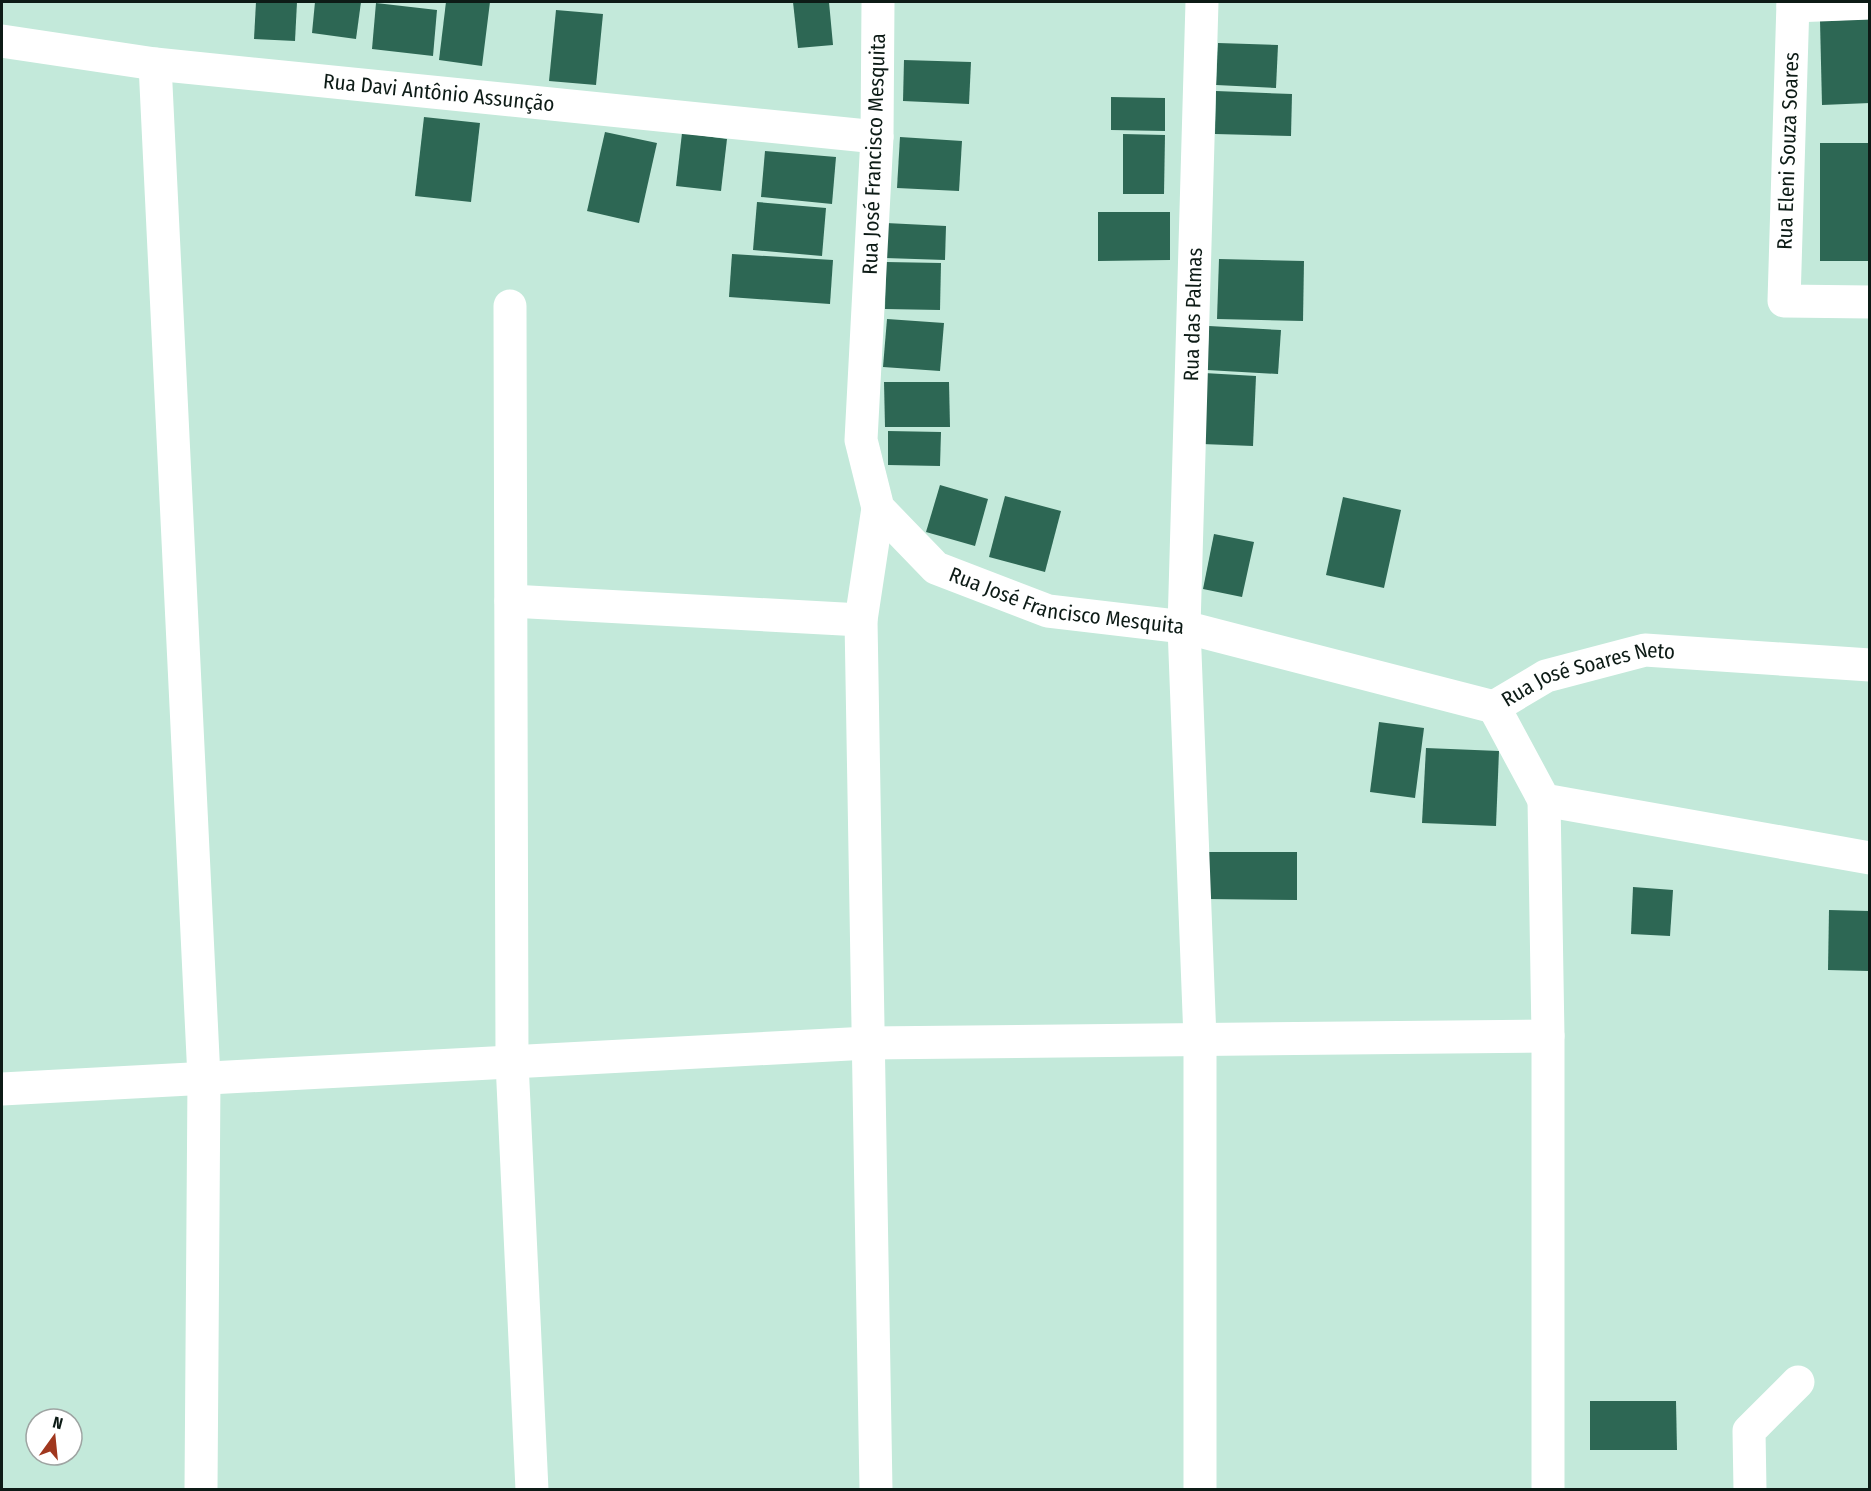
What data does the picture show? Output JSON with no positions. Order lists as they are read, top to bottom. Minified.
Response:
{"streets":{"street":["Rua Davi Antônio Assunção","Rua Eleni Souza Soares","Rua José Francisco Mesquita","Rua das Palmas","Rua José Soares Neto"]},"crossings":[["Rua Davi Antônio Assunção","Rua José Francisco Mesquita"],["Rua José Francisco Mesquita","Rua das Palmas"],["Rua José Francisco Mesquita","Rua José Soares Neto"]],"north":"top"}
